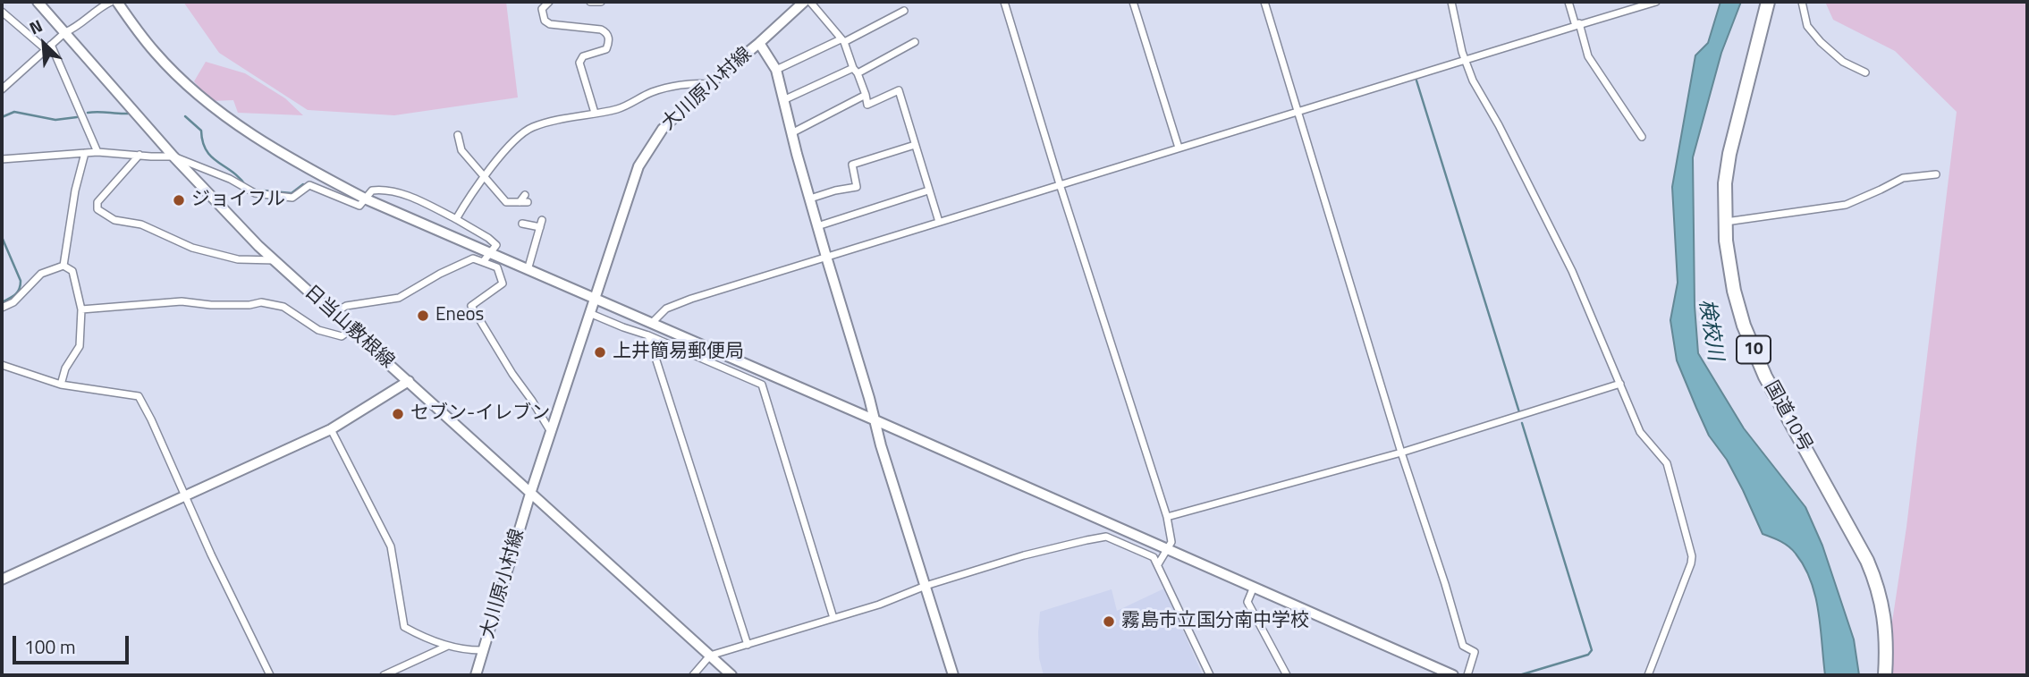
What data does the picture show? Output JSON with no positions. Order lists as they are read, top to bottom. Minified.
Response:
{"streets":{"highway":["10","国道10号"],"main road":["大川原小村線","日当山敷根線"]},"crossings":[["大川原小村線","日当山敷根線"]],"water":["検校川"],"places":["ジョイフル","Eneos","上井簡易郵便局","セブン-イレブン","霧島市立国分南中学校"],"scale_bar":"100 m","north":"top left"}
